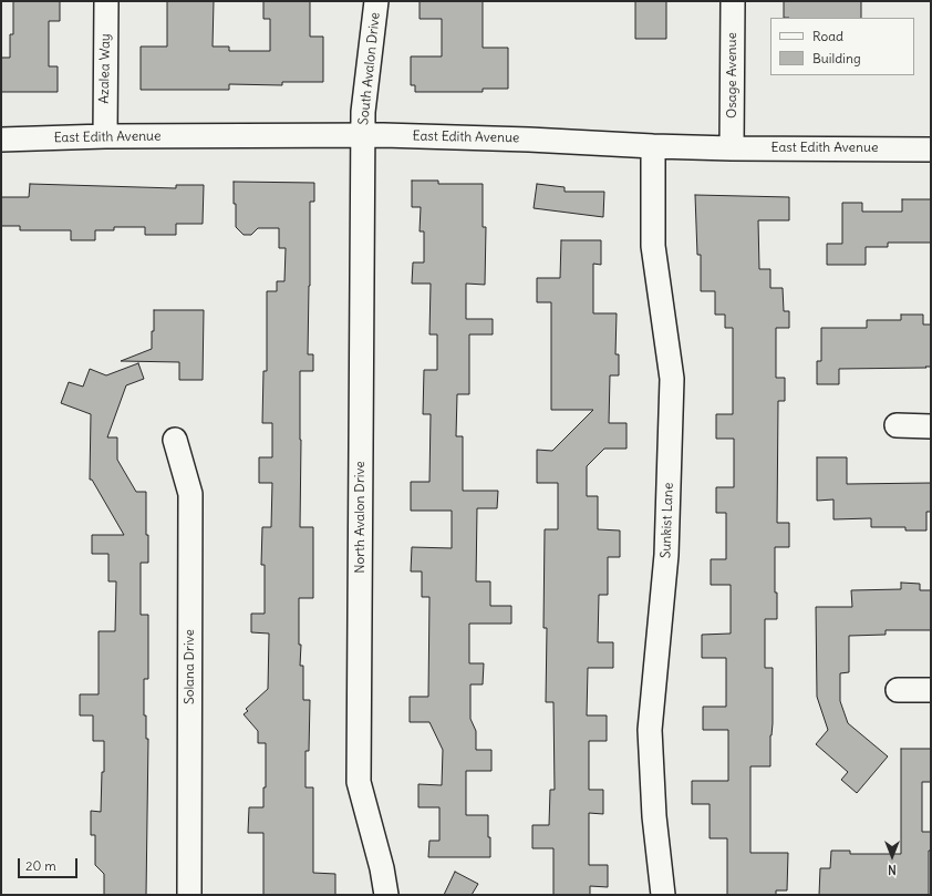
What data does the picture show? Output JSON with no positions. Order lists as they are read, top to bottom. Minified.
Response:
{"streets":{"street":["Azalea Way","South Avalon Drive","Osage Avenue","East Edith Avenue","North Avalon Drive","Sunkist Lane","Solana Drive"]},"crossings":[["Azalea Way","East Edith Avenue"],["South Avalon Drive","East Edith Avenue"],["South Avalon Drive","North Avalon Drive"],["Osage Avenue","East Edith Avenue"],["East Edith Avenue","North Avalon Drive"],["East Edith Avenue","Sunkist Lane"]],"legend":["Road","Building"],"scale_bar":"20 m","north":"bottom"}
